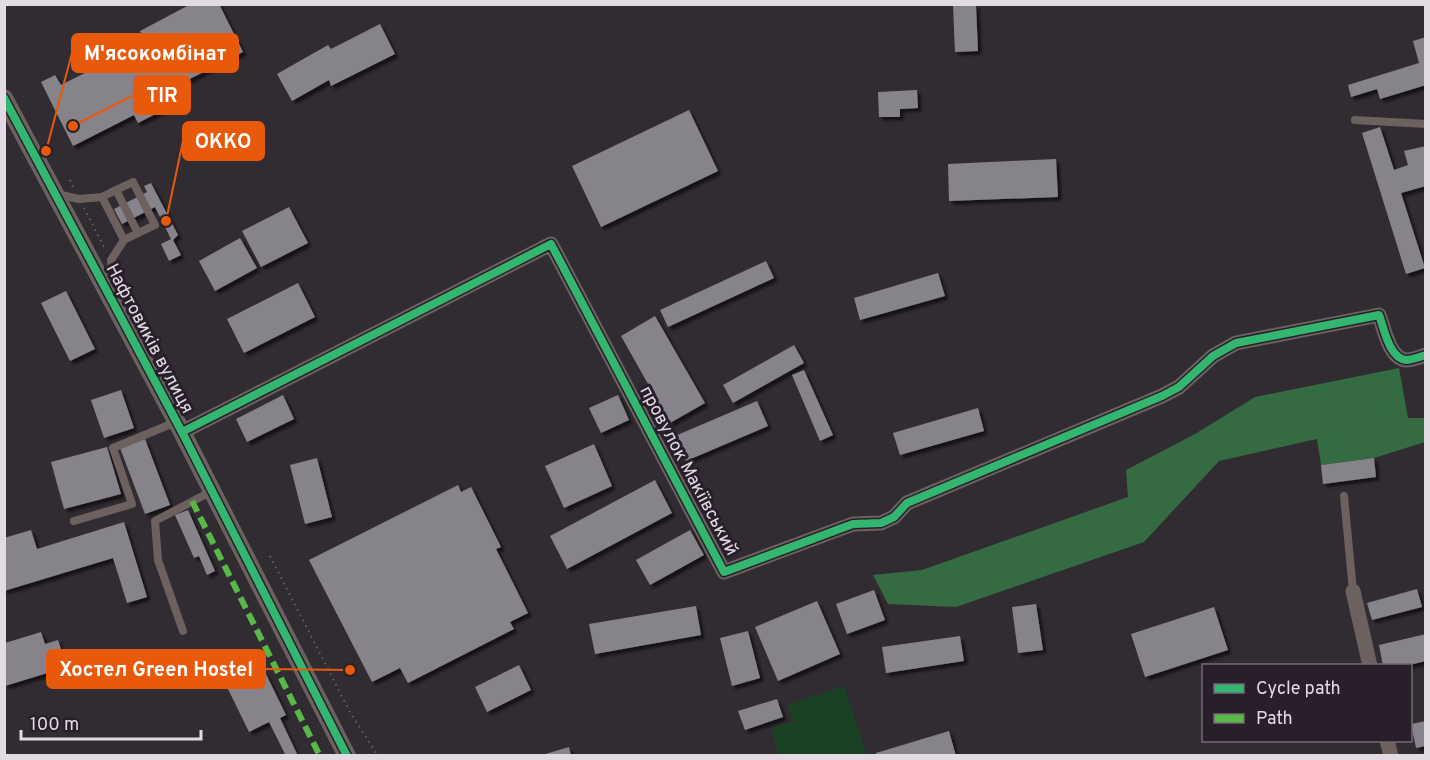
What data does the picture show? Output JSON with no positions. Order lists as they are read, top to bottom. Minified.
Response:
{"streets":{"street":["Нафтовиків вулиця","провулок Макіївський"]},"crossings":[["Нафтовиків вулиця","провулок Макіївський"]],"places":["TIR","М'ясокомбінат","ОККО","Хостел Green Hostel"],"legend":["Cycle path","Path"],"scale_bar":"100 m"}
